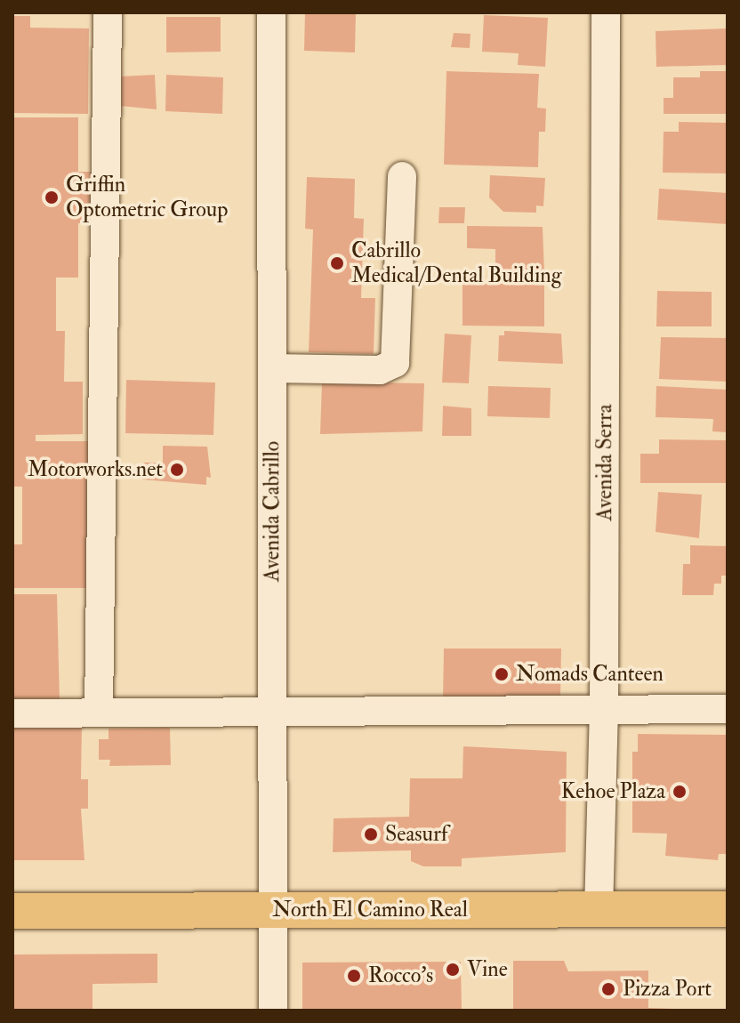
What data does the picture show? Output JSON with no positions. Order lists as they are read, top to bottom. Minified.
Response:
{"streets":{"main road":["North El Camino Real"],"street":["Avenida Serra","Avenida Cabrillo"]},"crossings":[["Avenida Serra","North El Camino Real"],["Avenida Cabrillo","North El Camino Real"]],"places":["Griffin Optometric Group","Cabrillo Medical/Dental Building","Motorworks.net","Nomads Canteen","Kehoe Plaza","Seasurf","Vine","Rocco’s","Pizza Port"]}
